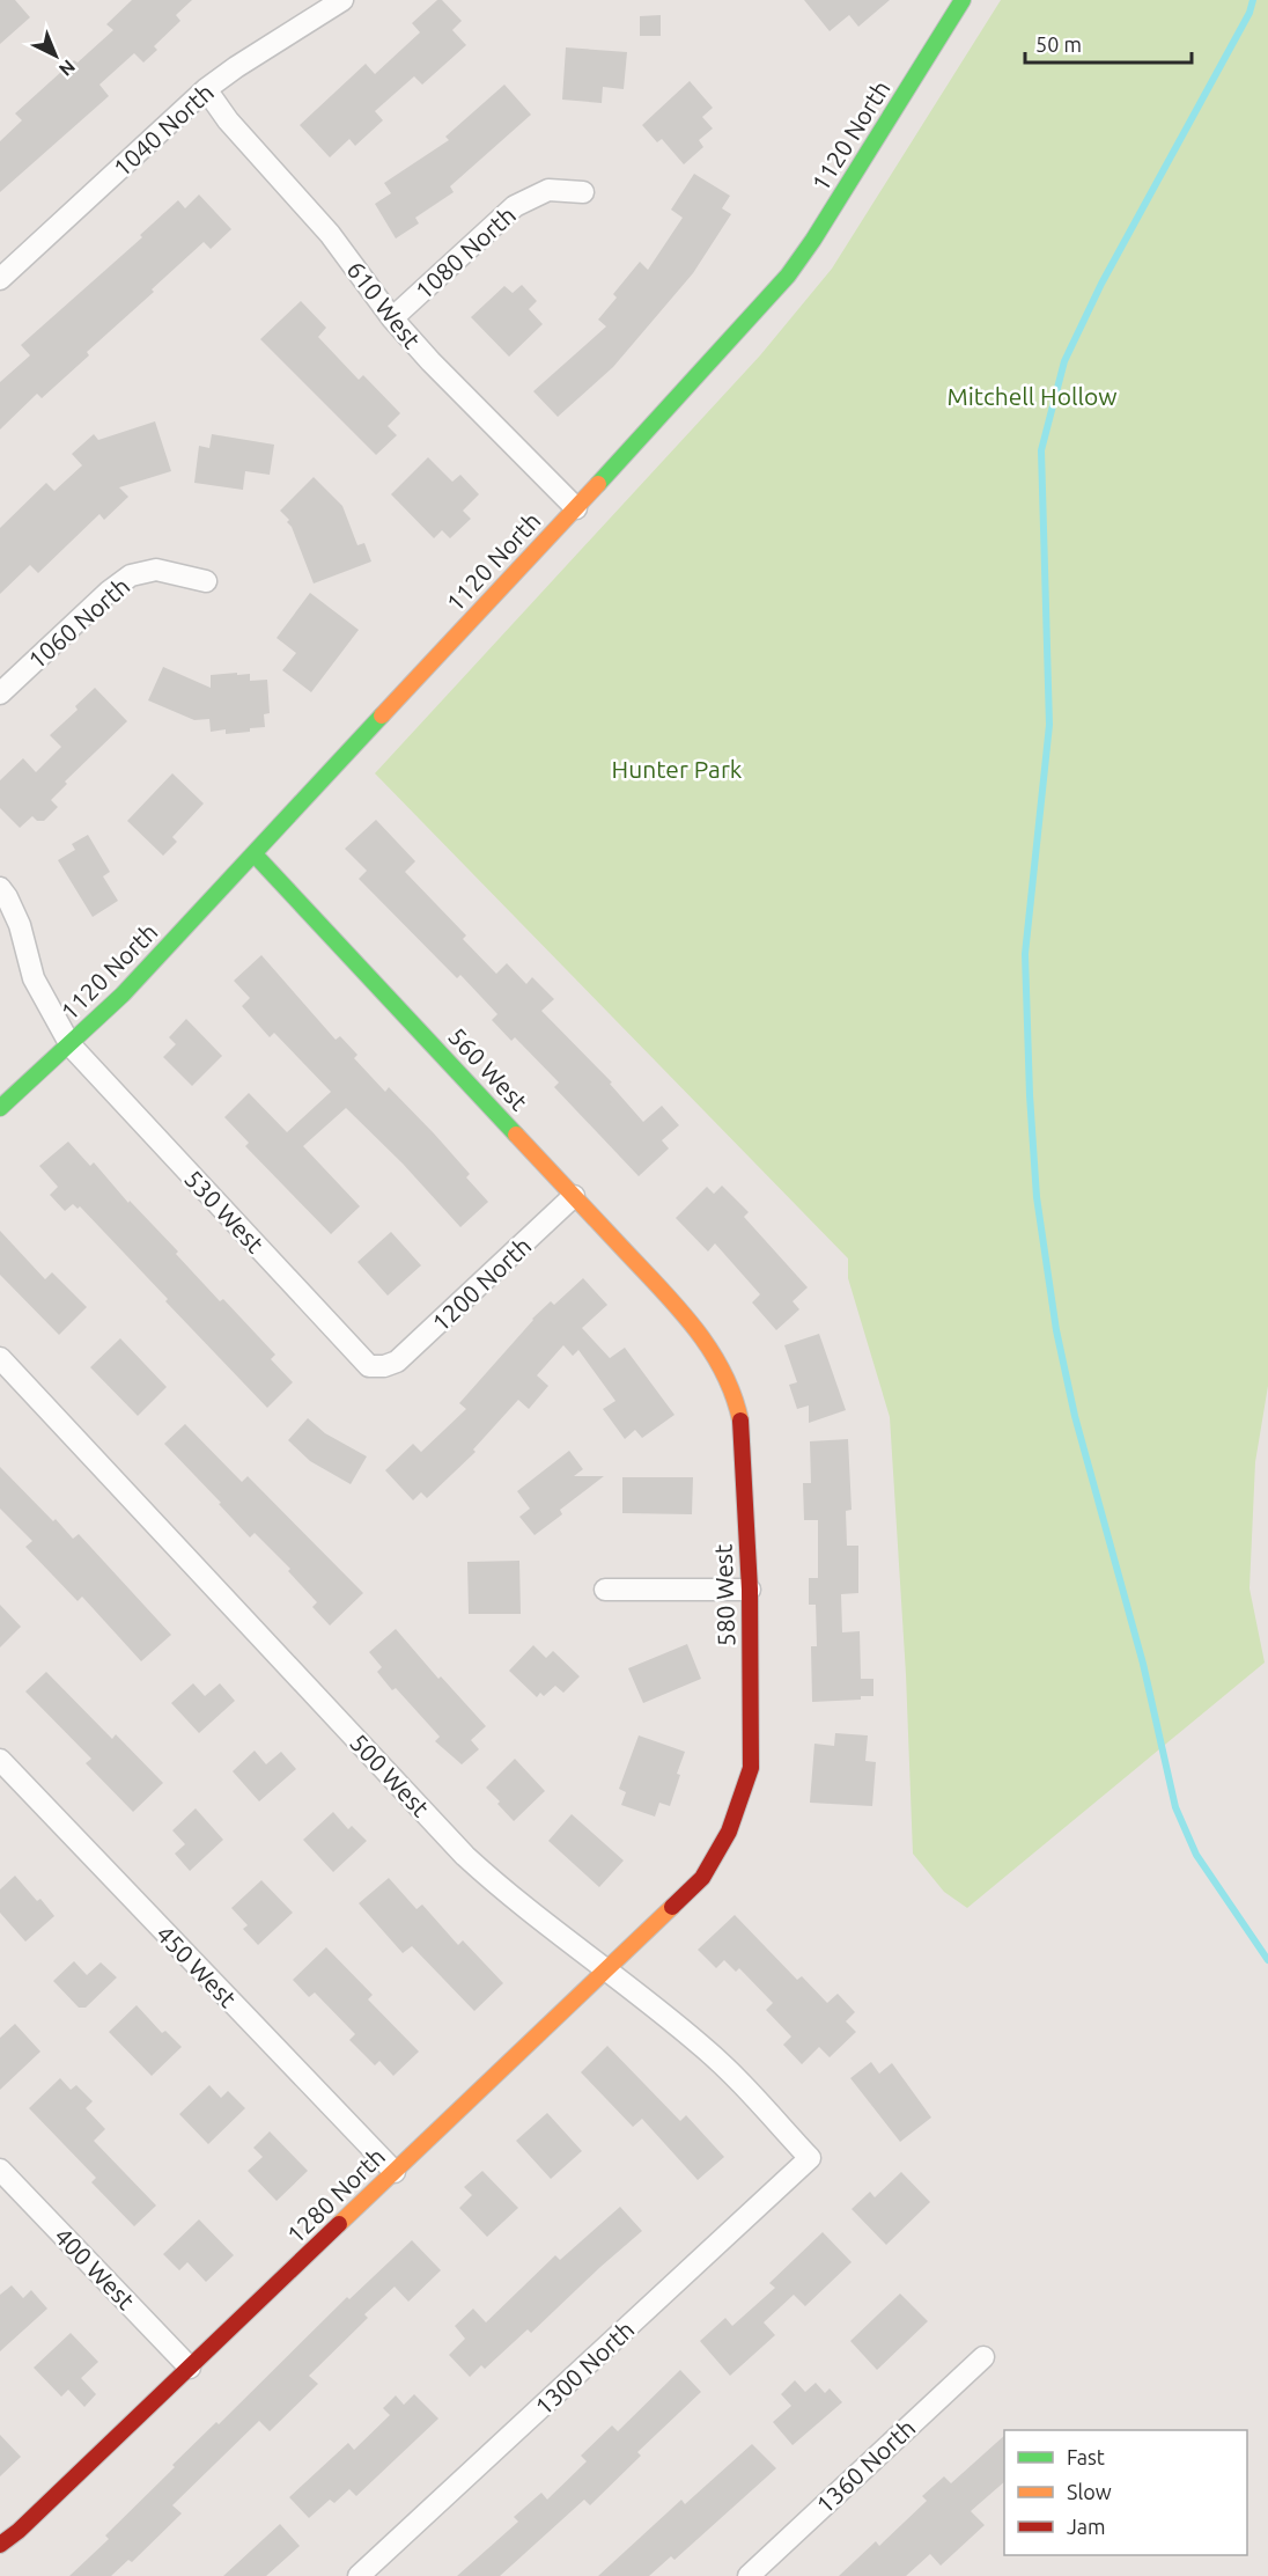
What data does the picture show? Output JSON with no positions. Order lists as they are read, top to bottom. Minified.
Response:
{"streets":{"street":["1040 North","1120 North","1080 North","610 West","1060 North","560 West","530 West","1200 North","580 West","500 West","450 West","1280 North","400 West","1300 North","1360 North"]},"crossings":[["1040 North","610 West"],["1120 North","610 West"],["1120 North","560 West"],["1120 North","530 West"],["1080 North","610 West"],["560 West","1200 North"],["560 West","580 West"],["530 West","1200 North"],["580 West","1280 North"],["500 West","1280 North"],["500 West","1300 North"],["450 West","1280 North"],["1280 North","400 West"]],"parks":["Mitchell Hollow","Hunter Park"],"legend":["Fast","Slow","Jam"],"scale_bar":"50 m","north":"bottom right"}
